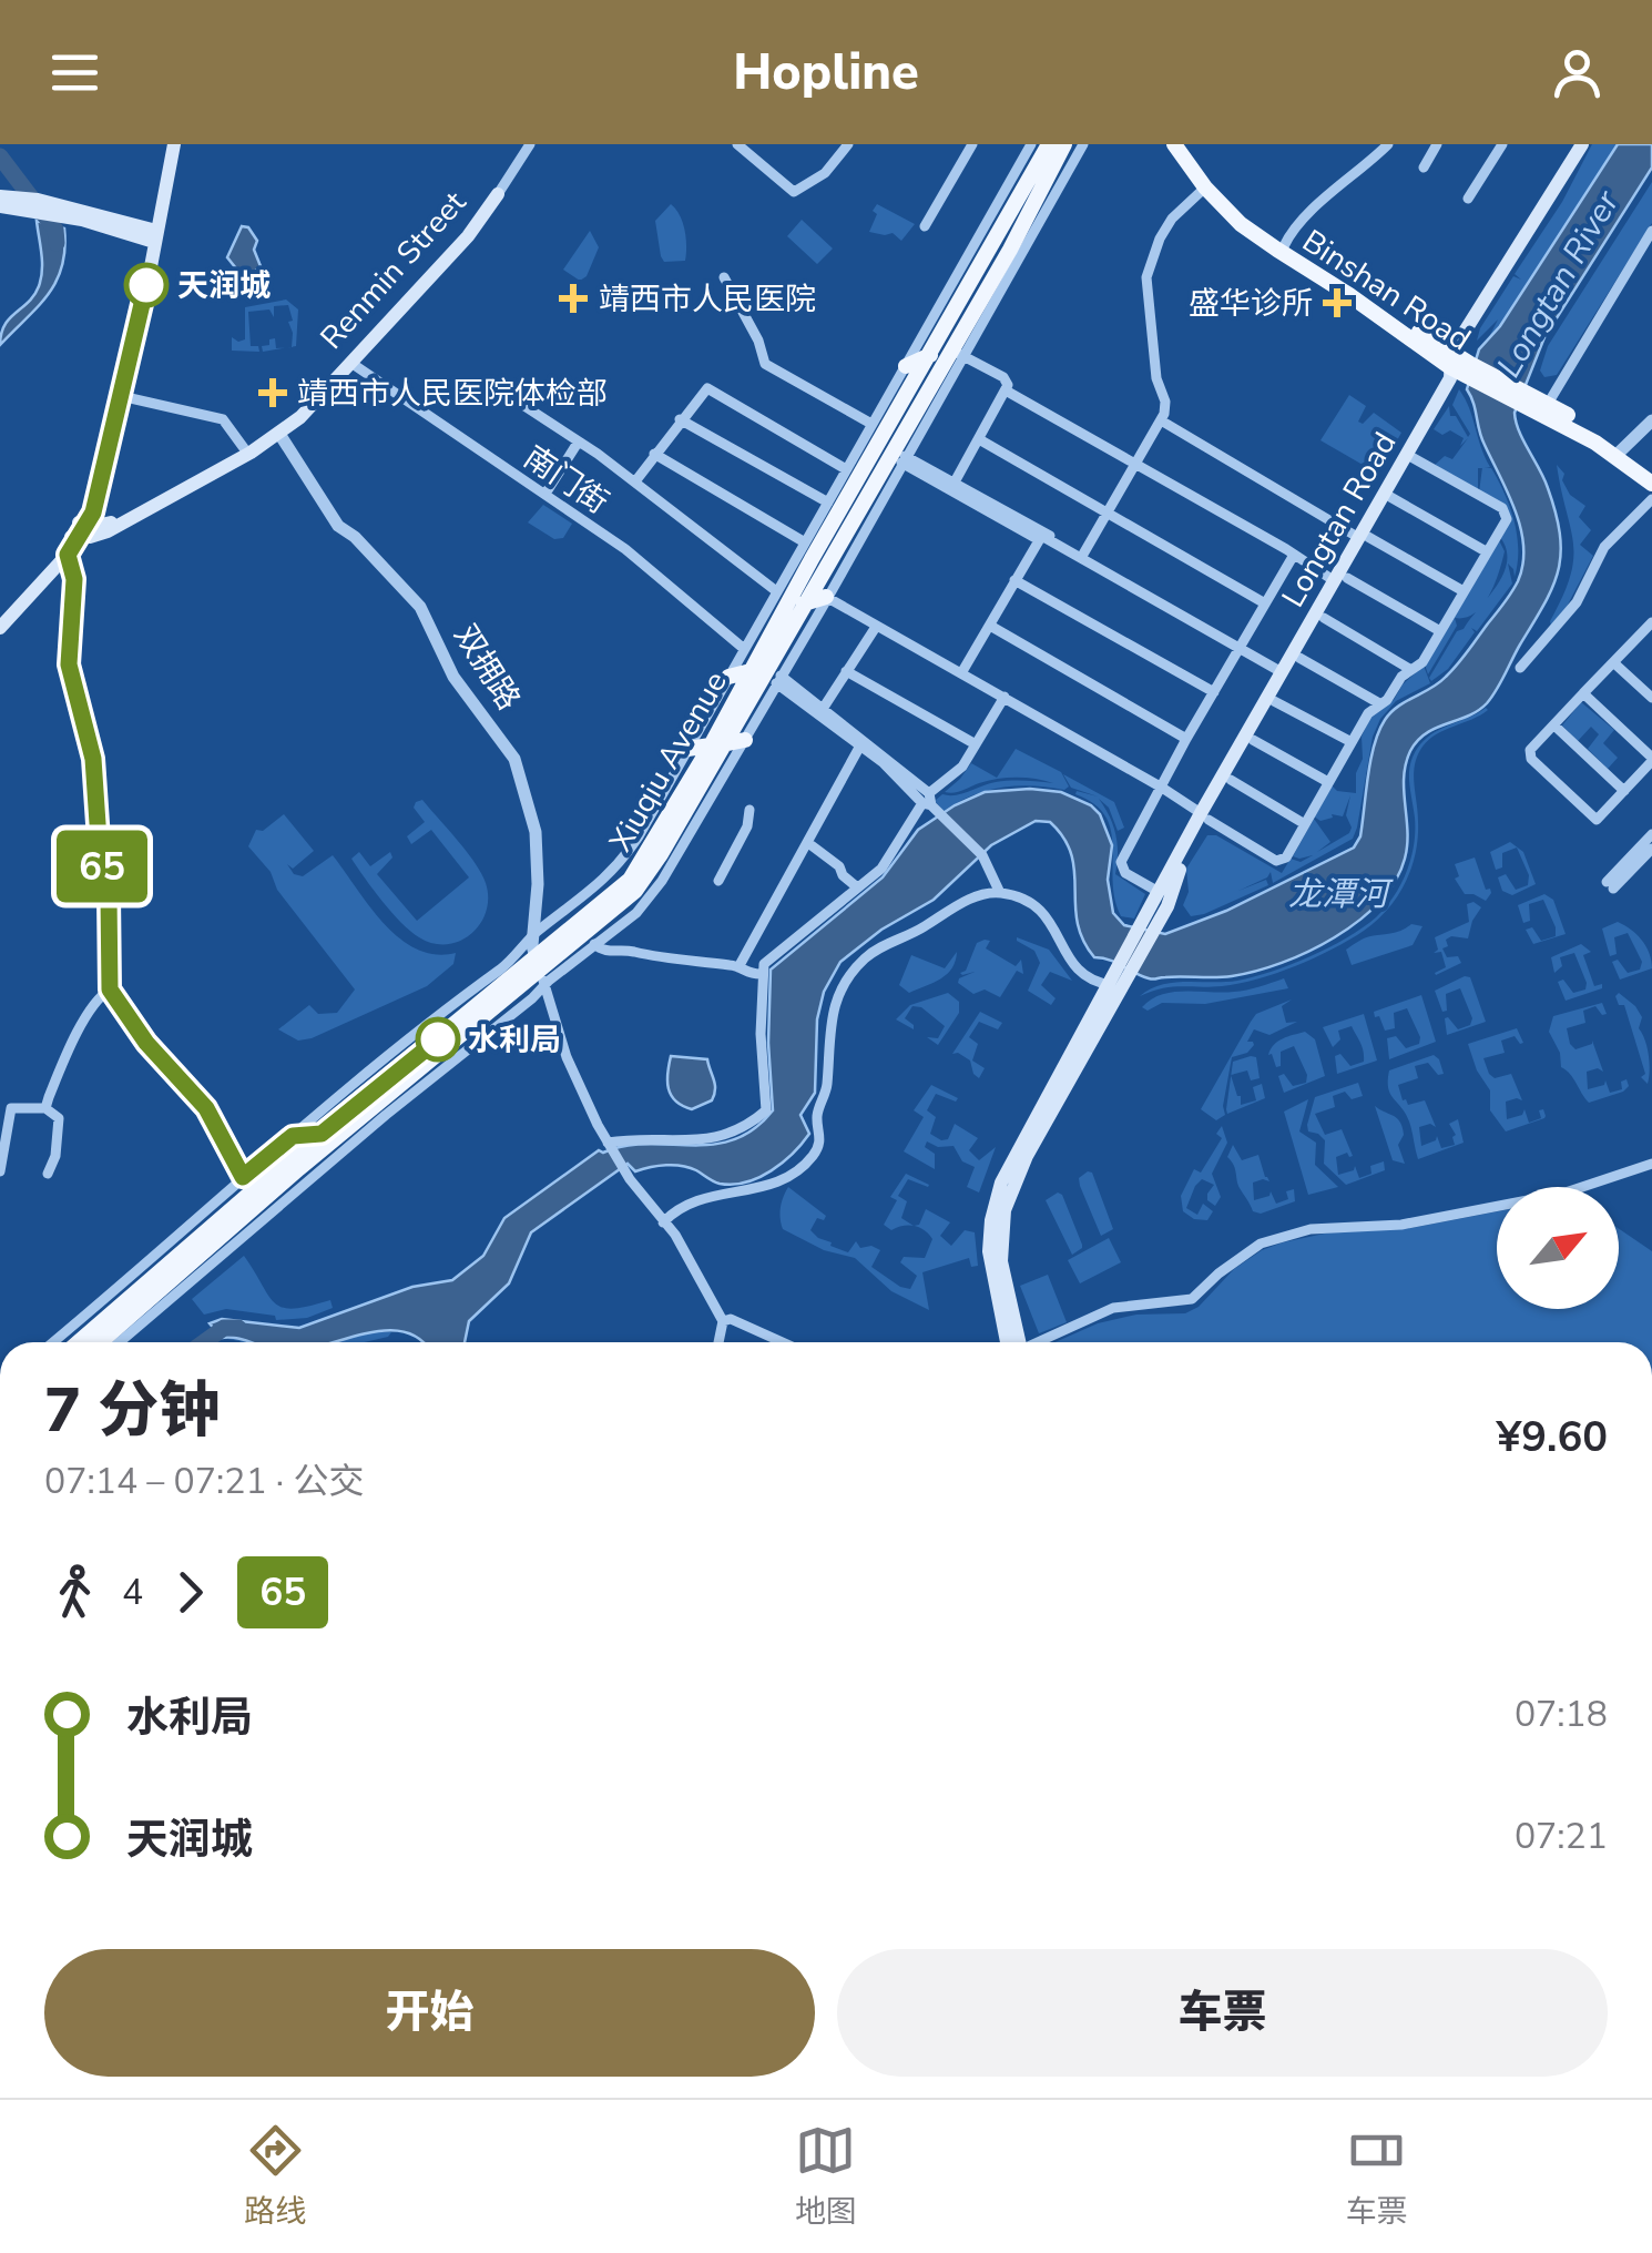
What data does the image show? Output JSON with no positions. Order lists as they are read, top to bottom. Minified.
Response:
{"streets":{"main road":["Renmin Street","Binshan Road","Longtan Road","Xiuqiu Avenue"],"street":["南门街","双拥路"]},"crossings":[["Renmin Street","南门街"],["Renmin Street","双拥路"],["Binshan Road","Longtan Road"],["双拥路","Xiuqiu Avenue"]],"water":["Longtan River","龙潭河"],"places":{"other":["天润城","水利局"],"health":["靖西市人民医院","盛华诊所","靖西市人民医院体检部"]},"lines":["bus line 65"],"north":"top right","page":{"header":"Hopline","on_map":"65","heading":["7 分钟","07:14 – 07:21 · 公交","¥9.60"],"legs":["4","65"],"list":[{"name":"水利局","value":"07:18"},{"name":"天润城","value":"07:21"}],"buttons":["开始","车票"],"tabs":["路线","地图","车票"]}}
